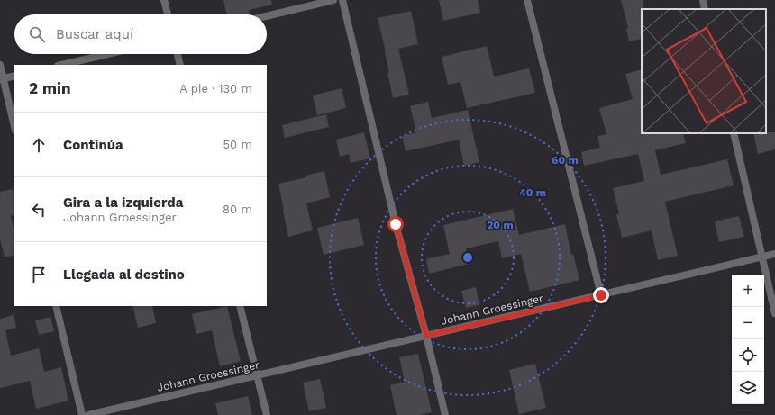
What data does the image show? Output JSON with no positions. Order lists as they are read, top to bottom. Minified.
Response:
{"streets":{"street":["Johann Groessinger"]},"page":{"search":"Buscar aquí","heading":["2 min","A pie · 130 m"],"list":[["Continúa","50 m"],["Gira a la izquierda","Johann Groessinger","80 m"],"Llegada al destino"],"map_buttons":["+","−"]},"rings":["60 m","40 m","20 m"]}
